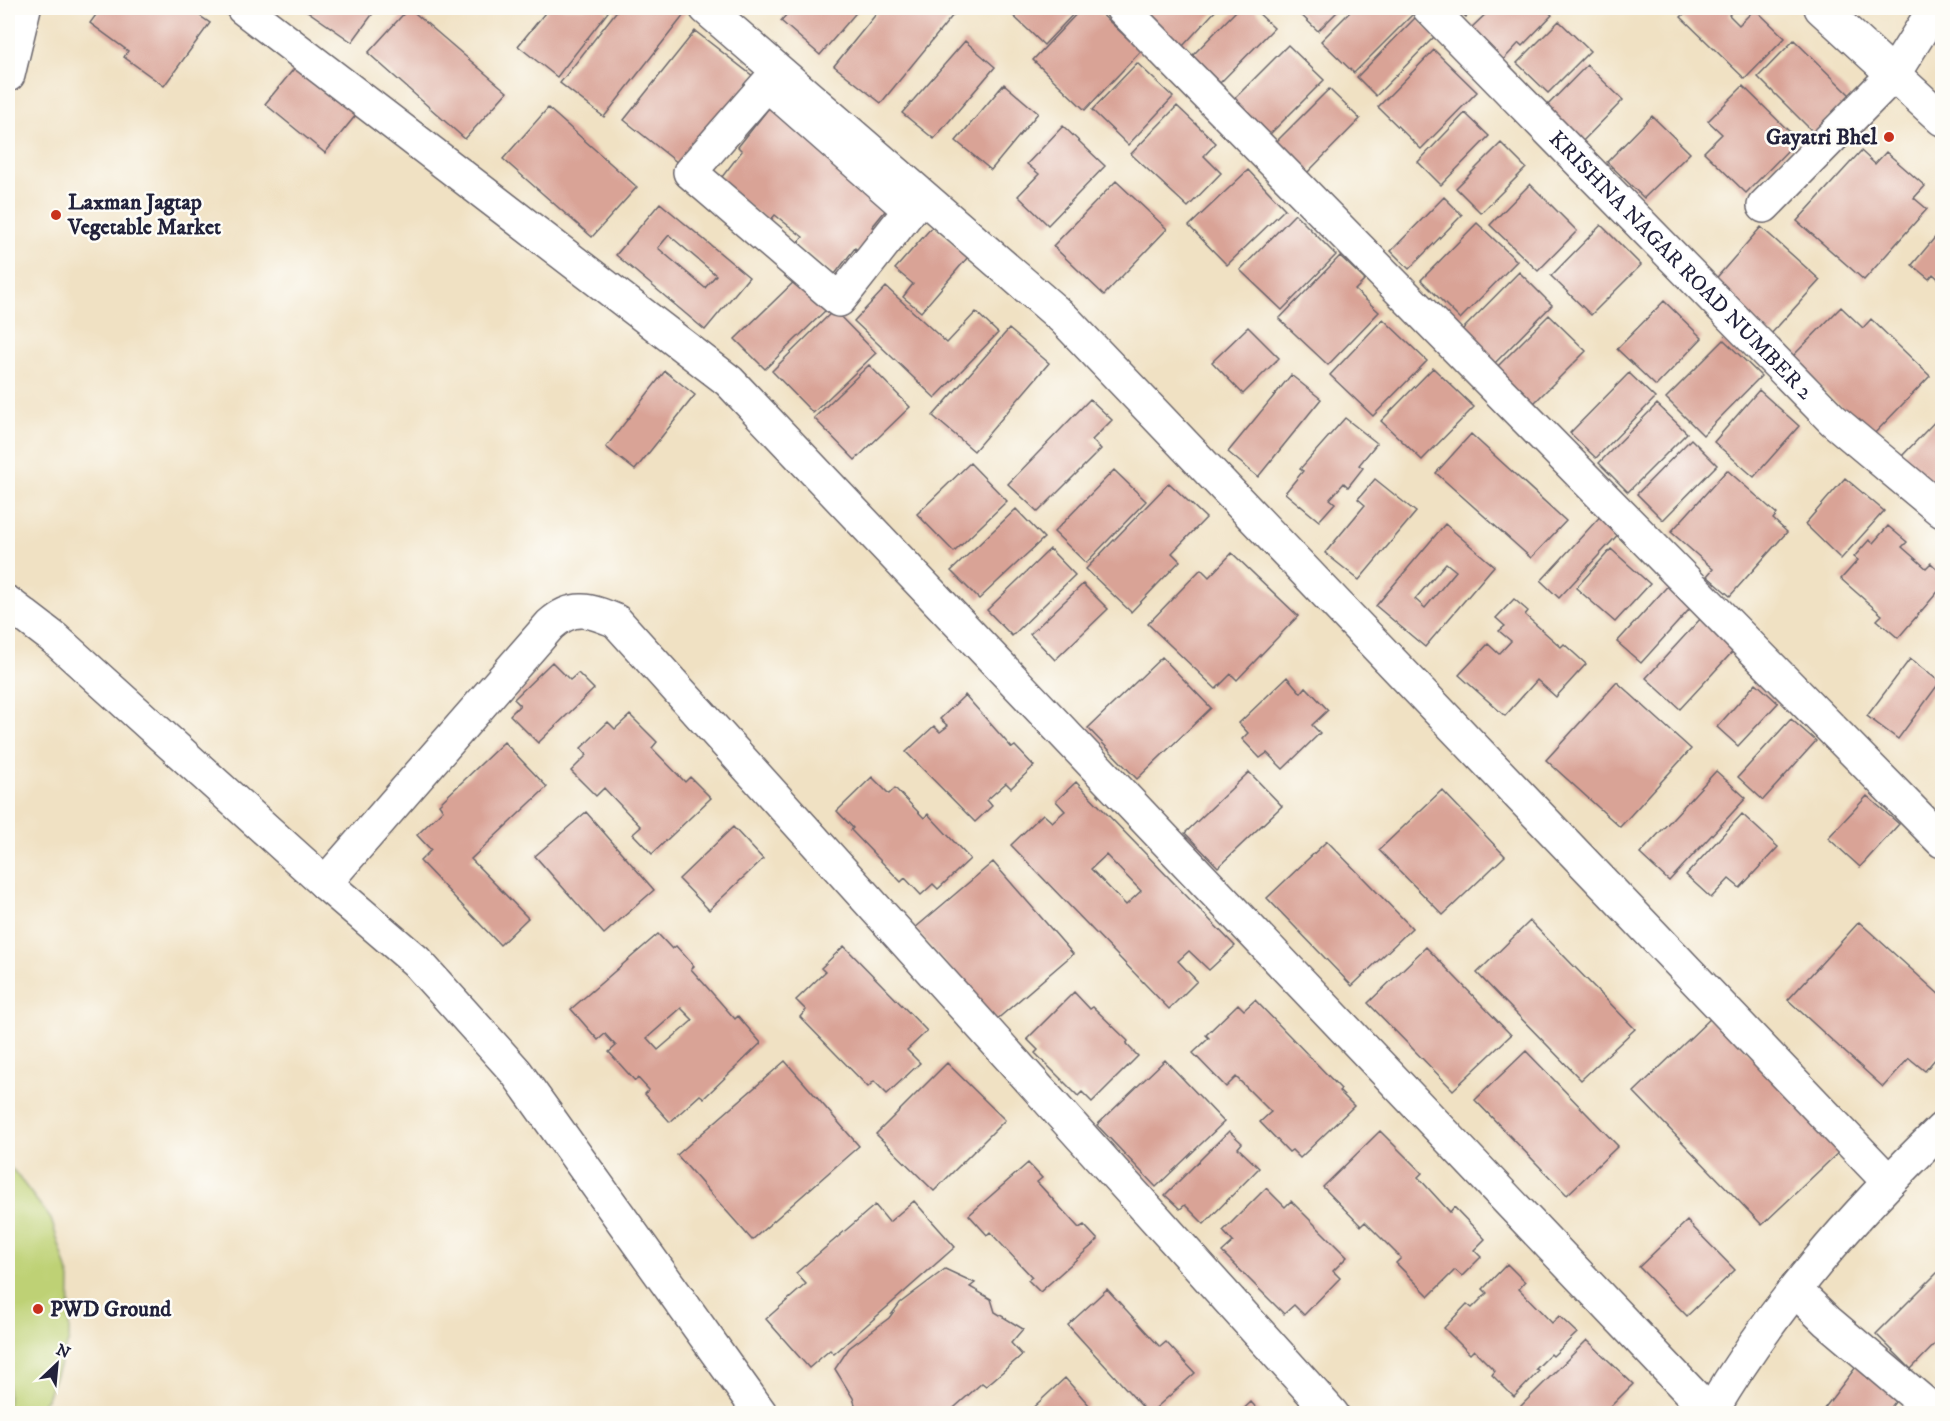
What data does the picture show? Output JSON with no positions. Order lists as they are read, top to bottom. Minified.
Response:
{"streets":{"street":["KRISHNA NAGAR ROAD NUMBER 2"]},"places":["Gayatri Bhel","Laxman Jagtap Vegetable Market","PWD Ground"],"north":"top right"}
